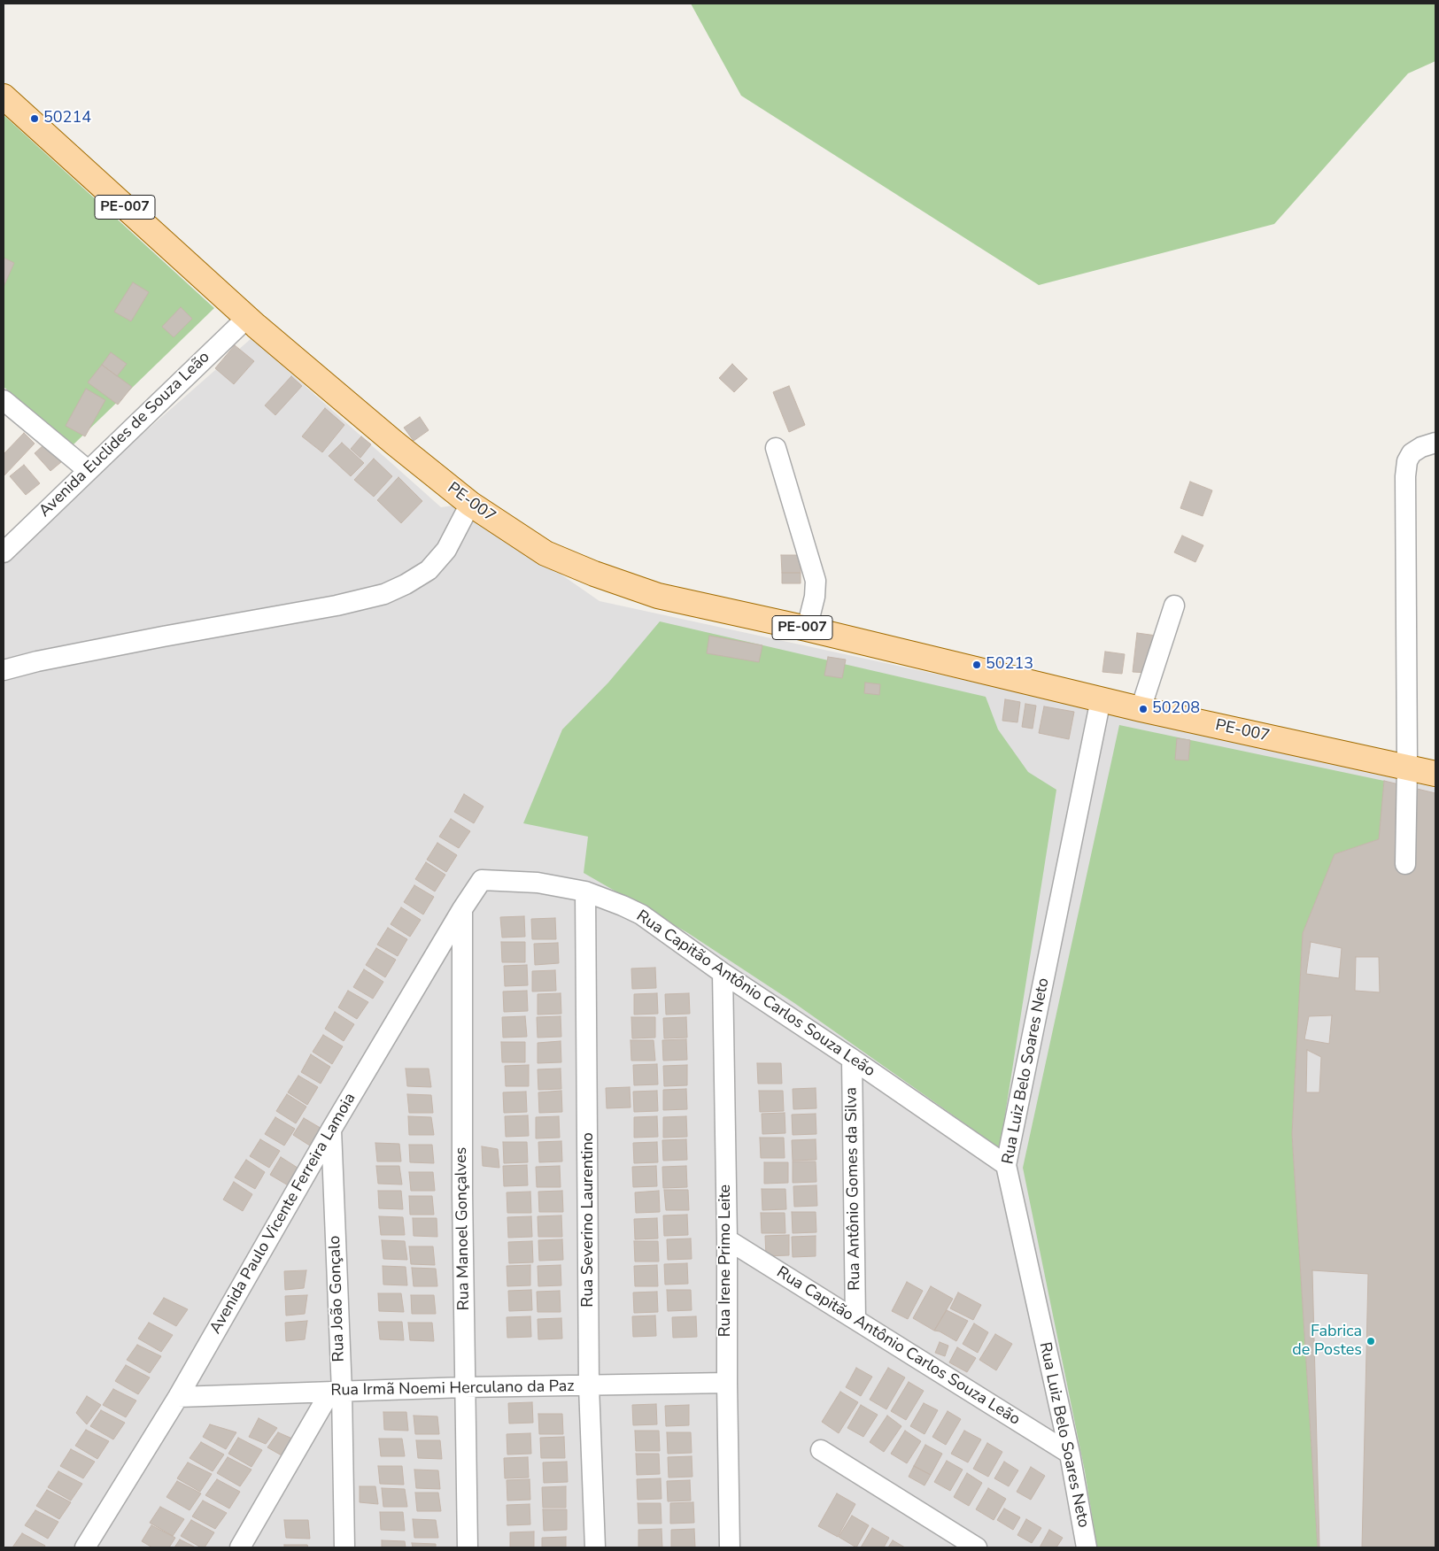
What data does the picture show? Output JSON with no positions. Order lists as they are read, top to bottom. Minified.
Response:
{"streets":{"main road":["PE-007"],"street":["Avenida Euclides de Souza Leão","Rua Capitão Antônio Carlos Souza Leão","Rua Luiz Belo Soares Neto","Rua Antônio Gomes da Silva","Avenida Paulo Vicente Ferreira Lamoia","Rua Severino Laurentino","Rua Manoel Gonçalves","Rua Irene Primo Leite","Rua João Gonçalo","Rua Irmã Noemi Herculano da Paz"]},"crossings":[["PE-007","Avenida Euclides de Souza Leão"],["PE-007","Rua Luiz Belo Soares Neto"],["Rua Capitão Antônio Carlos Souza Leão","Rua Luiz Belo Soares Neto"],["Rua Capitão Antônio Carlos Souza Leão","Rua Antônio Gomes da Silva"],["Rua Capitão Antônio Carlos Souza Leão","Avenida Paulo Vicente Ferreira Lamoia"],["Rua Capitão Antônio Carlos Souza Leão","Rua Severino Laurentino"],["Rua Capitão Antônio Carlos Souza Leão","Rua Irene Primo Leite"],["Avenida Paulo Vicente Ferreira Lamoia","Rua Manoel Gonçalves"],["Avenida Paulo Vicente Ferreira Lamoia","Rua João Gonçalo"],["Avenida Paulo Vicente Ferreira Lamoia","Rua Irmã Noemi Herculano da Paz"],["Rua Severino Laurentino","Rua Irmã Noemi Herculano da Paz"],["Rua Manoel Gonçalves","Rua Irmã Noemi Herculano da Paz"],["Rua Irene Primo Leite","Rua Irmã Noemi Herculano da Paz"],["Rua João Gonçalo","Rua Irmã Noemi Herculano da Paz"]],"places":["50214","50213","50208","Fabrica de Postes"]}
